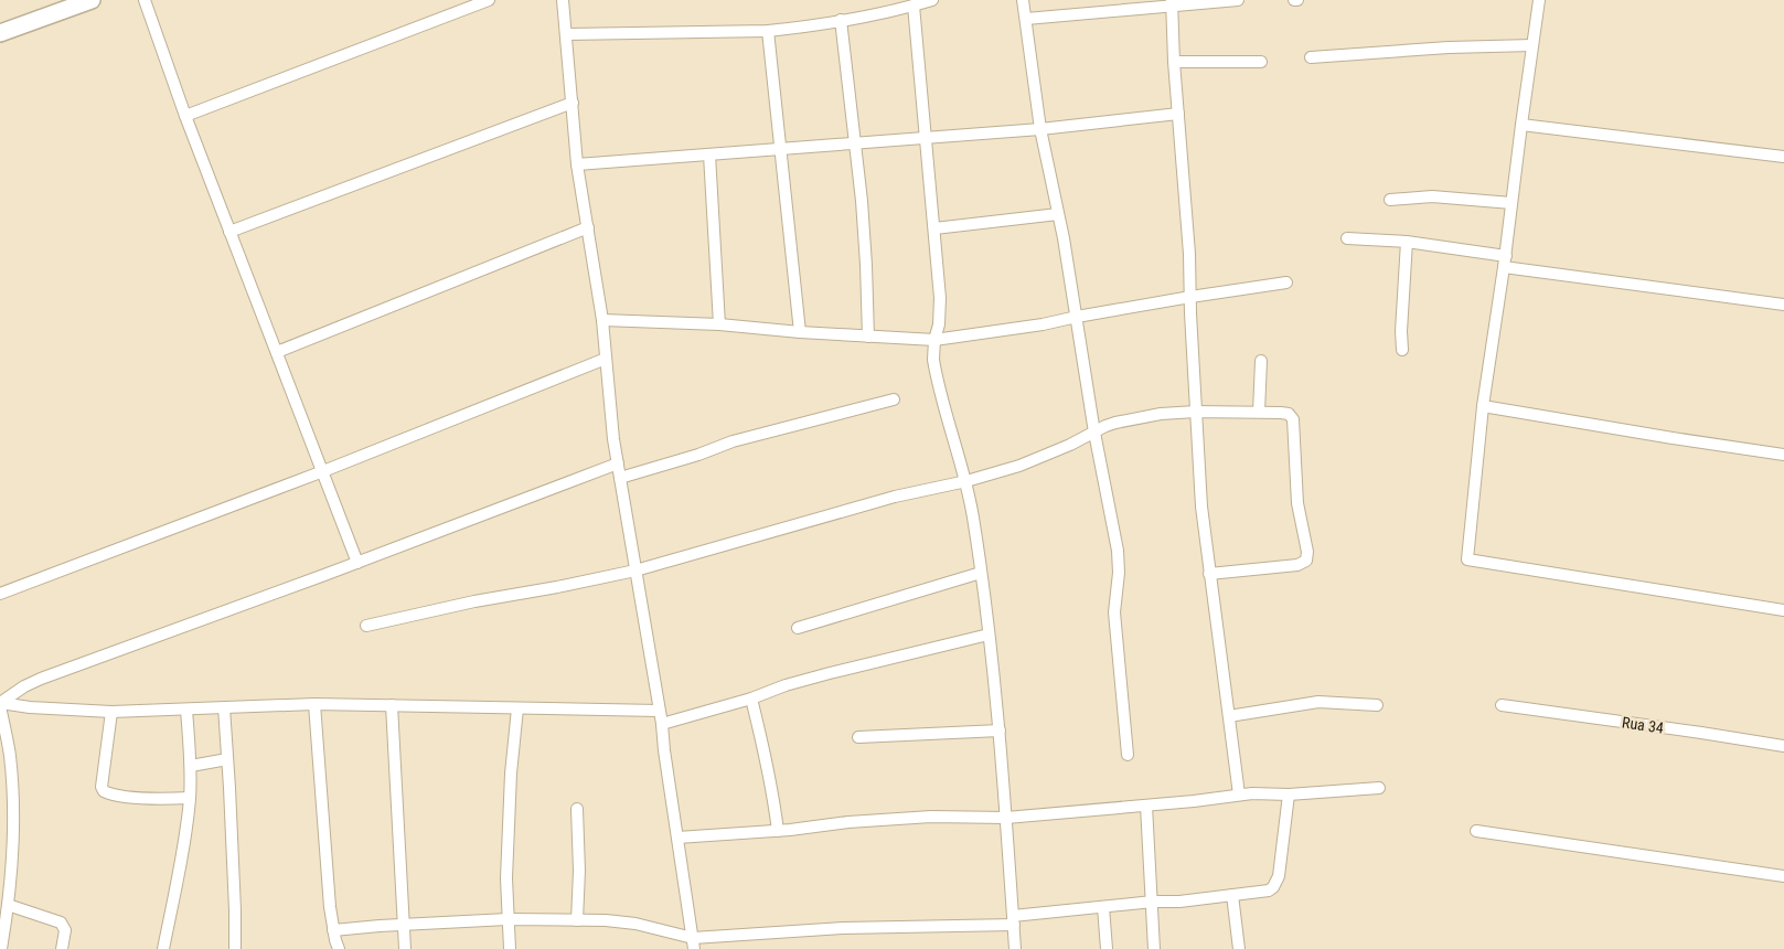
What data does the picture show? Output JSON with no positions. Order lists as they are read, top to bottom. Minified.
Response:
{"streets":{"street":["Rua 34"]}}
